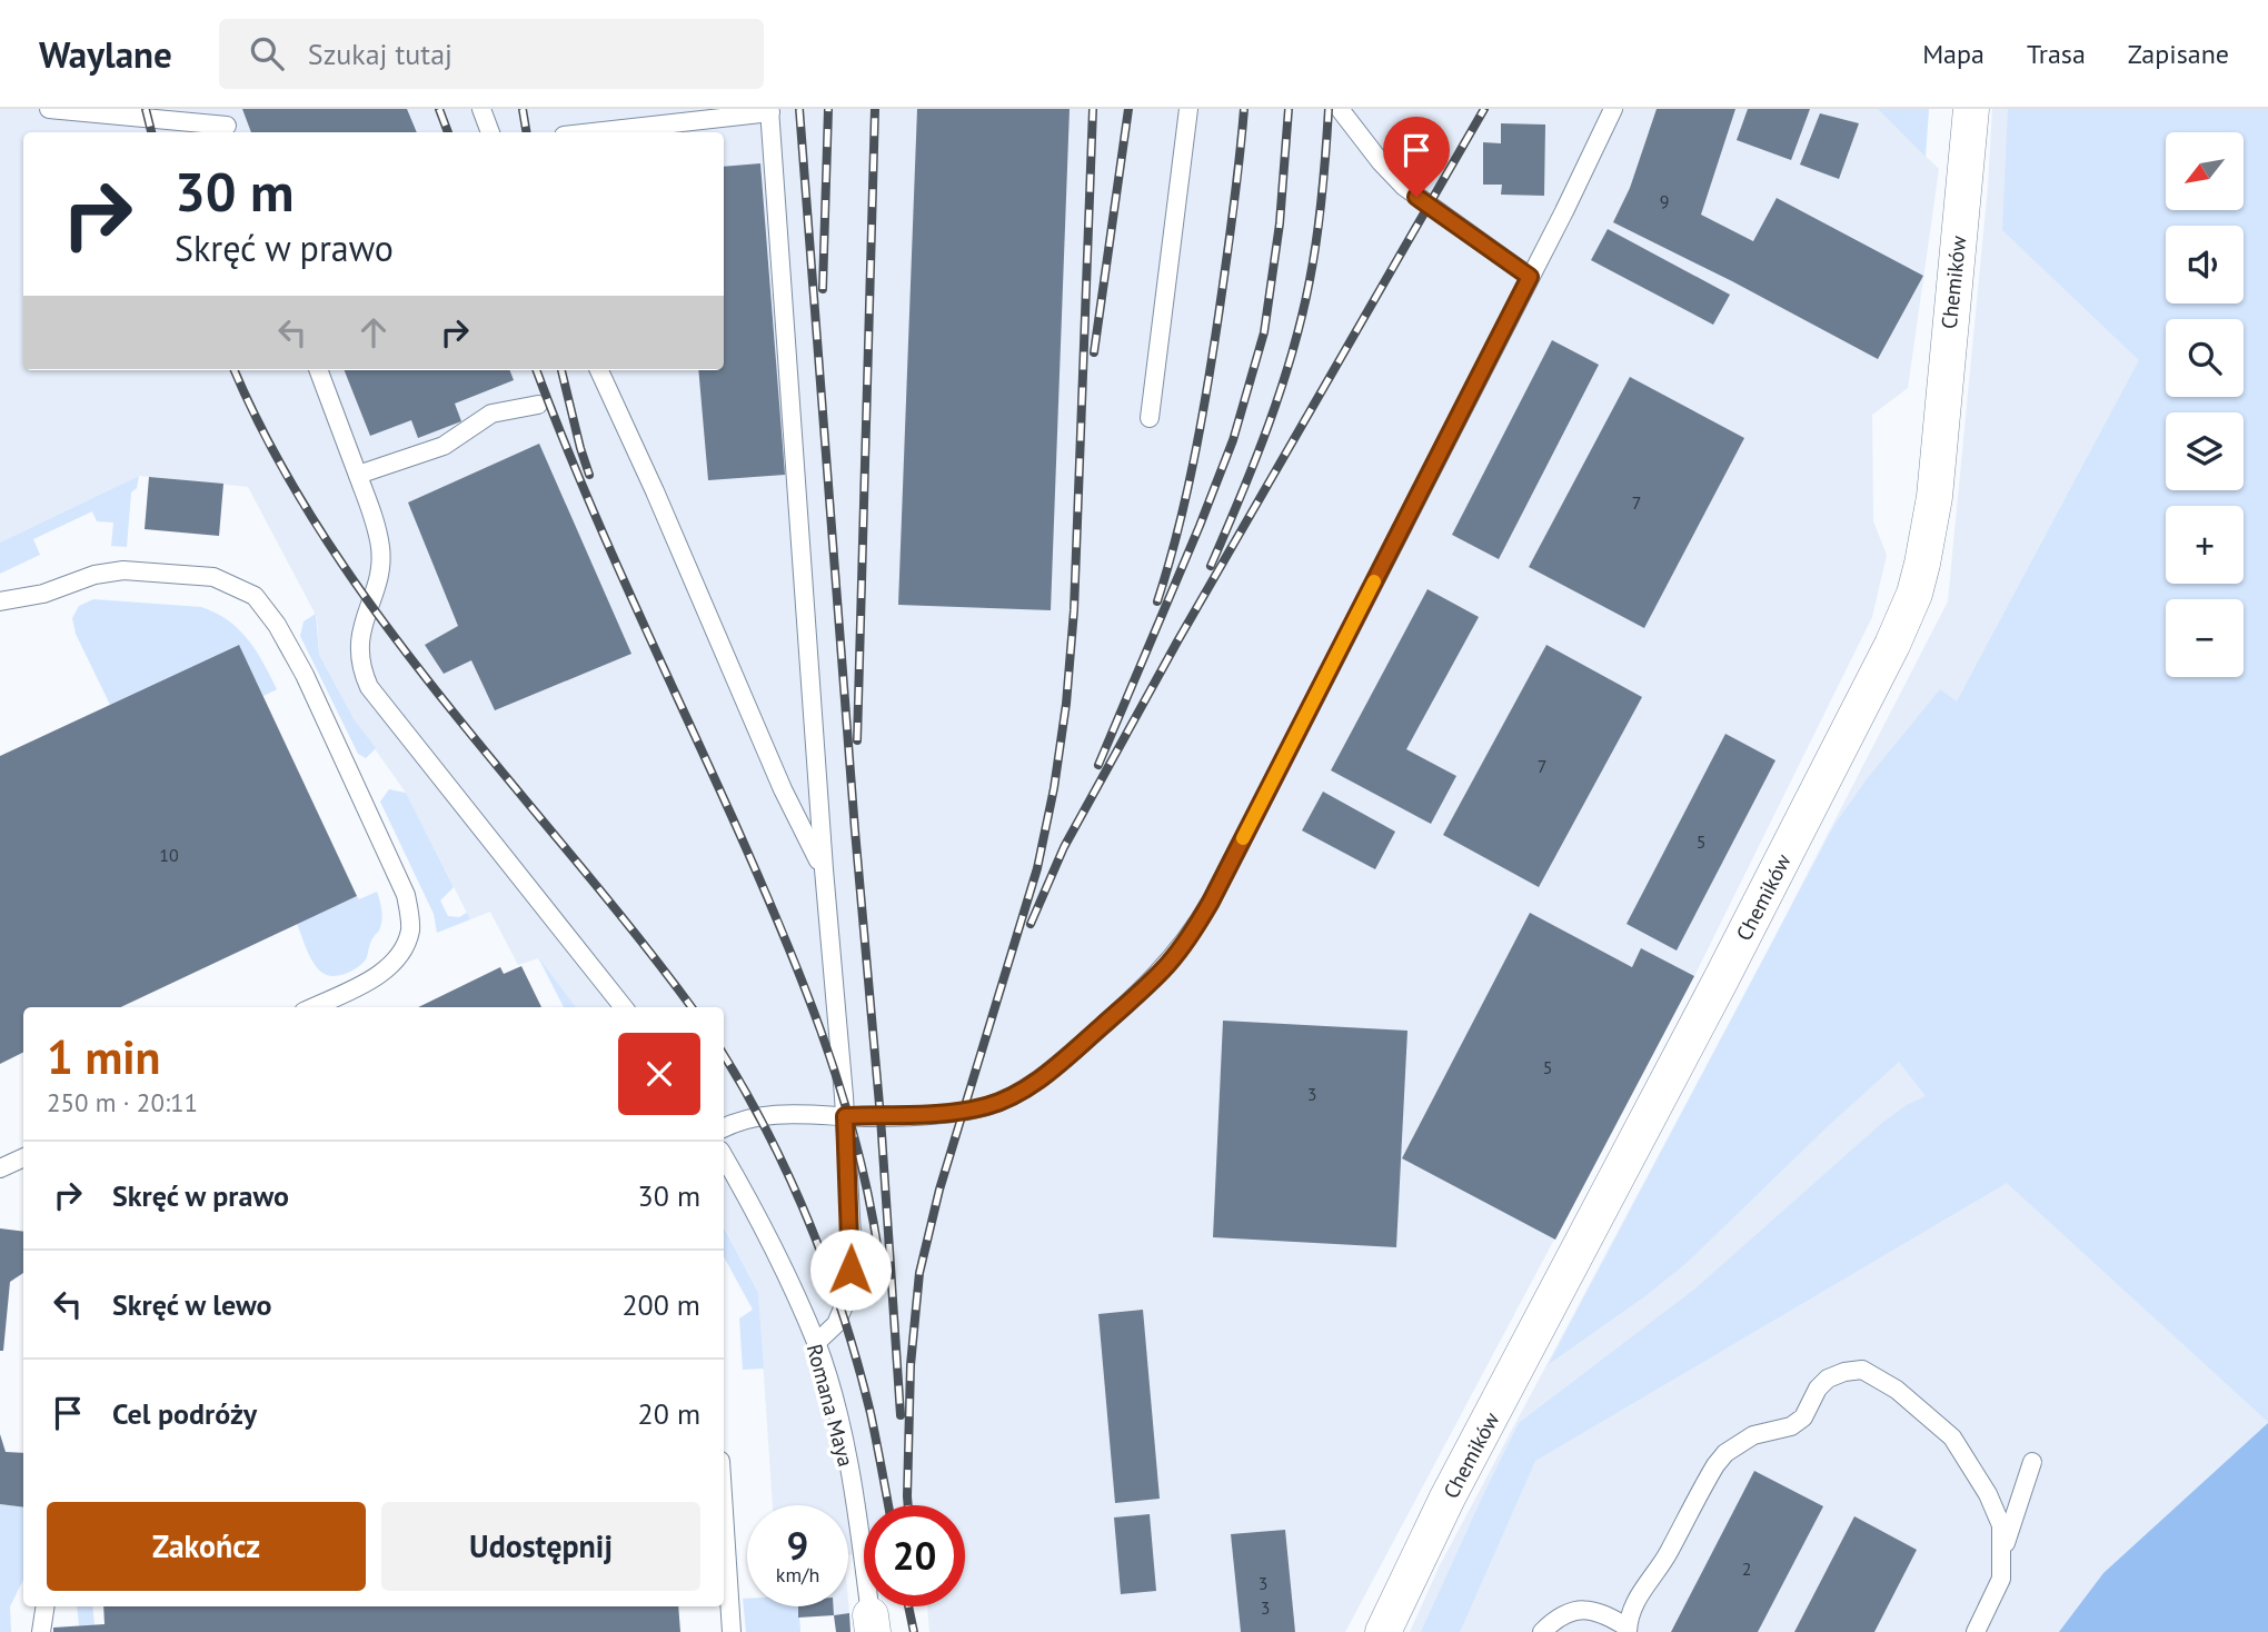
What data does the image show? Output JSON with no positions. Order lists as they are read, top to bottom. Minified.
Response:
{"streets":{"street":["Chemików"],"lane":["Romana Maya"]},"house_numbers":["9","7","7","5","10","5","3","2","3","3"],"north":"bottom left","page":{"header":"Waylane","search":"Szukaj tutaj","nav":["Mapa","Trasa","Zapisane"],"map_buttons":["+","−"],"turn":["30 m","Skręć w prawo"],"heading":["1 min","250 m · 20:11"],"list":[{"name":"Skręć w prawo","value":"30 m"},{"name":"Skręć w lewo","value":"200 m"},{"name":"Cel podróży","value":"20 m"}],"buttons":["Zakończ","Udostępnij"],"speed":"9 km/h","limit":"20"}}
